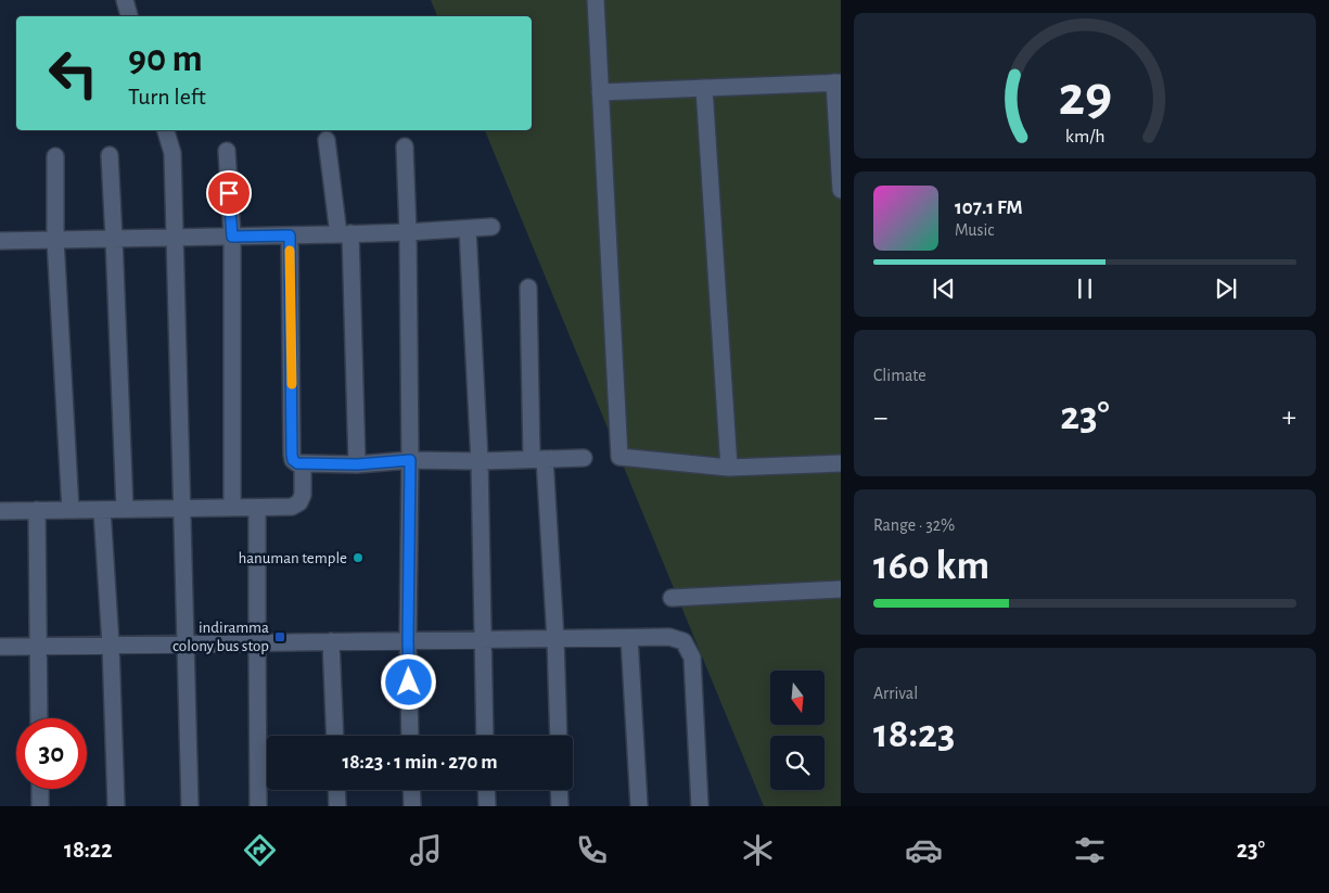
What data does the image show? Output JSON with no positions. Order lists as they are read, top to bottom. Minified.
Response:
{"places":{"other":["hanuman temple"],"transit":["indiramma colony bus stop"]},"north":"bottom","page":{"turn":["90 m","Turn left"],"song":["107.1 FM","Music"],"tile":["Climate",["Range · 32%","160 km"],["Arrival","18:23"]],"heat":["−","23°","+"],"limit":"30","trip":"18:23 · 1 min · 270 m","tabs":["18:22","23°"],"gauge":["29","km/h"]}}
